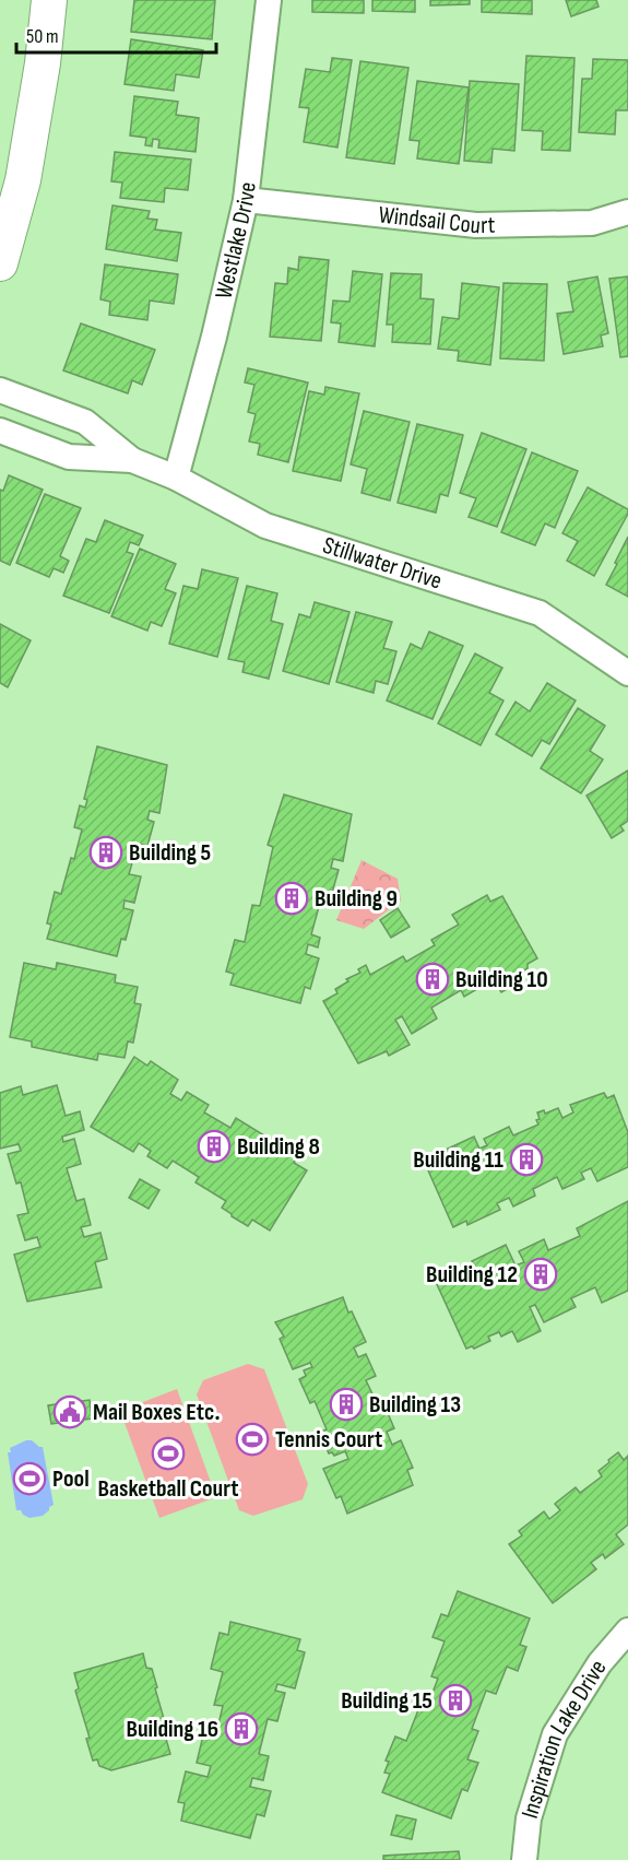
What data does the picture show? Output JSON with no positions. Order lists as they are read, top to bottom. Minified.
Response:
{"streets":{"street":["Windsail Court","Westlake Drive","Stillwater Drive","Inspiration Lake Drive"]},"crossings":[["Windsail Court","Westlake Drive"],["Westlake Drive","Stillwater Drive"]],"places":{"building":["Building 5","Building 9","Building 10","Building 8","Building 11","Building 12","Building 13","Building 15","Building 16"],"public building":["Mail Boxes Etc."],"sports":["Tennis Court","Basketball Court","Pool"]},"scale_bar":"50 m"}
